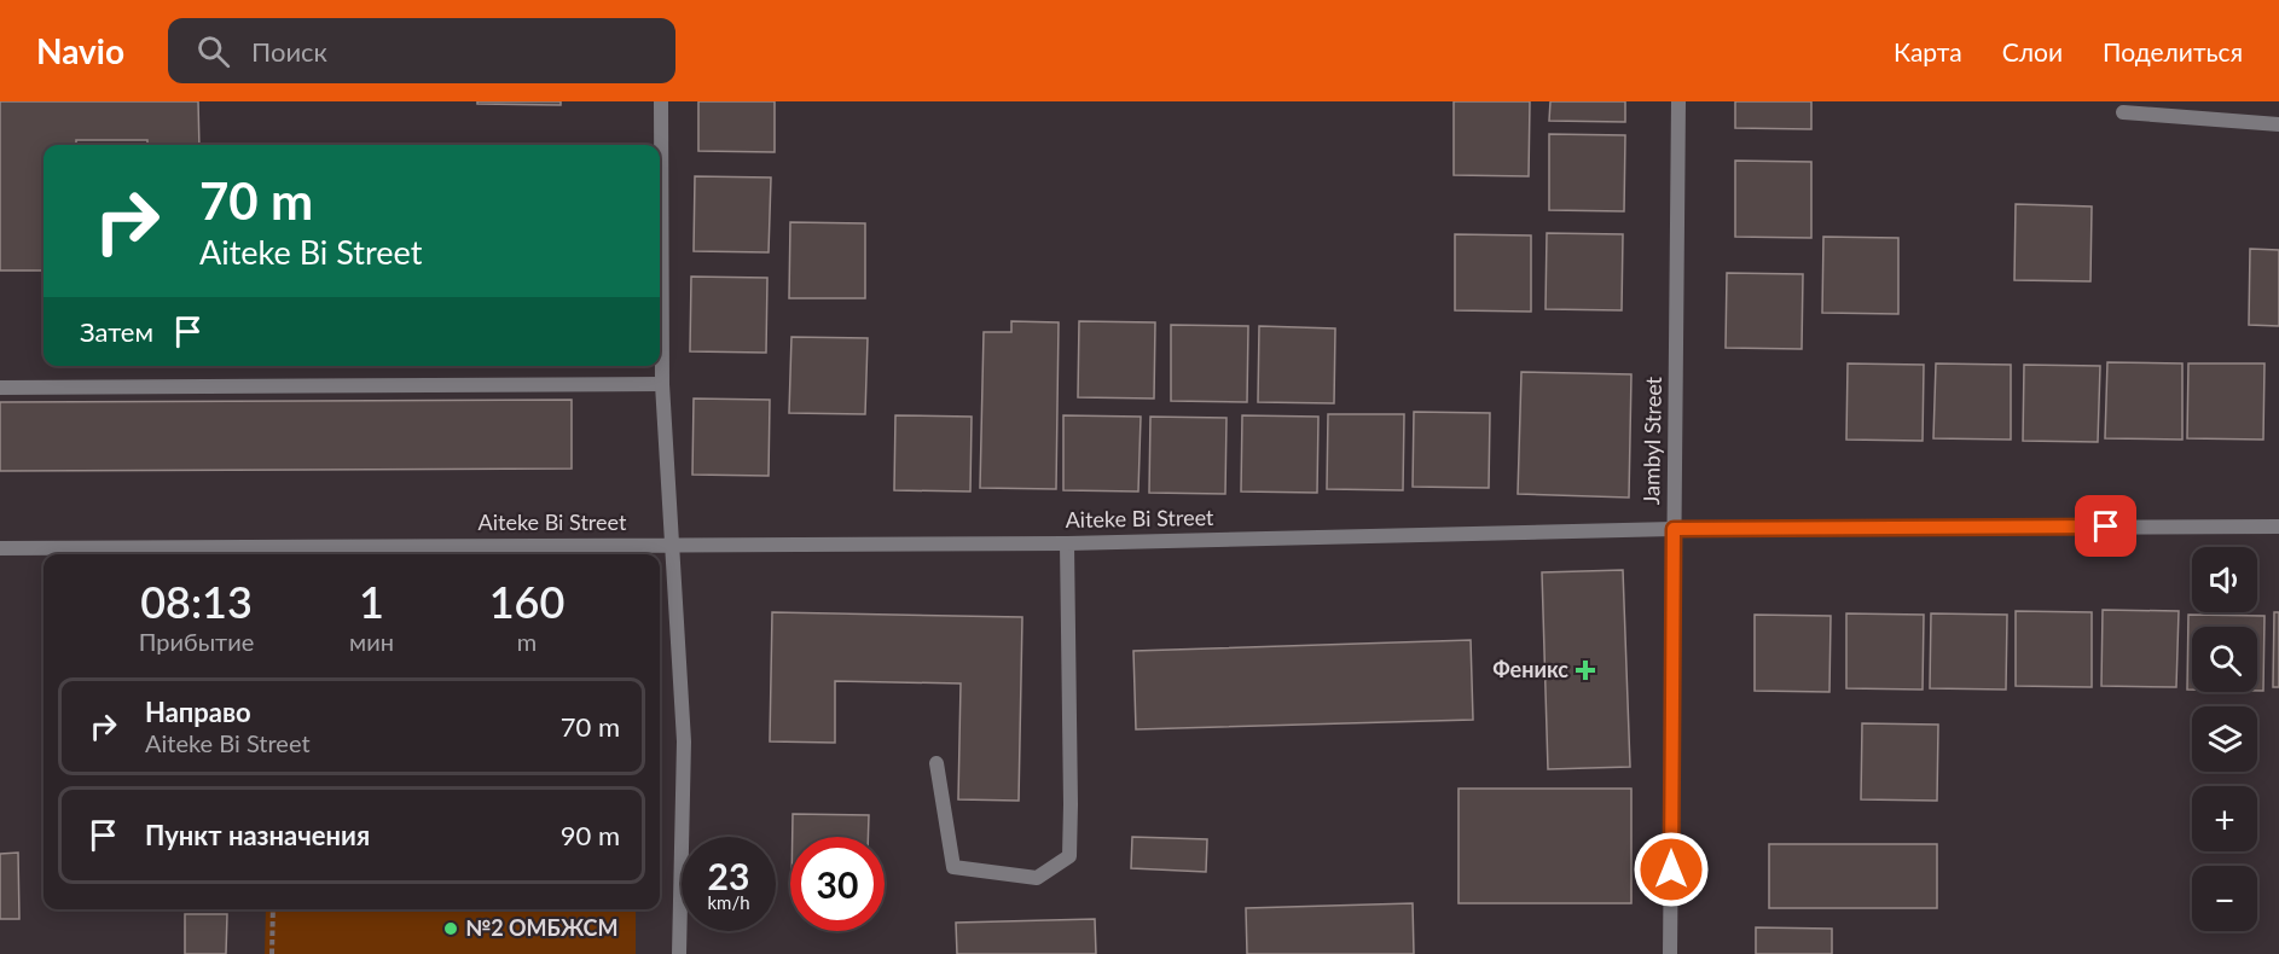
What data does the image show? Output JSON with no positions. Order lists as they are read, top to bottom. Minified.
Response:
{"streets":{"street":["Jambyl Street","Aiteke Bi Street"]},"crossings":[["Jambyl Street","Aiteke Bi Street"]],"places":{"health":["Феникс"],"other":["№2 ОМБЖСМ"]},"page":{"header":"Navio","search":"Поиск","nav":["Карта","Слои","Поделиться"],"turn":["70 m","Aiteke Bi Street"],"then":"Затем","map_buttons":["+","−"],"eta":["08:13","Прибытие","1","мин","160","m"],"list":[{"name":"Направо","note":"Aiteke Bi Street","value":"70 m"},{"name":"Пункт назначения","value":"90 m"}],"speed":"23 km/h","limit":"30"}}
